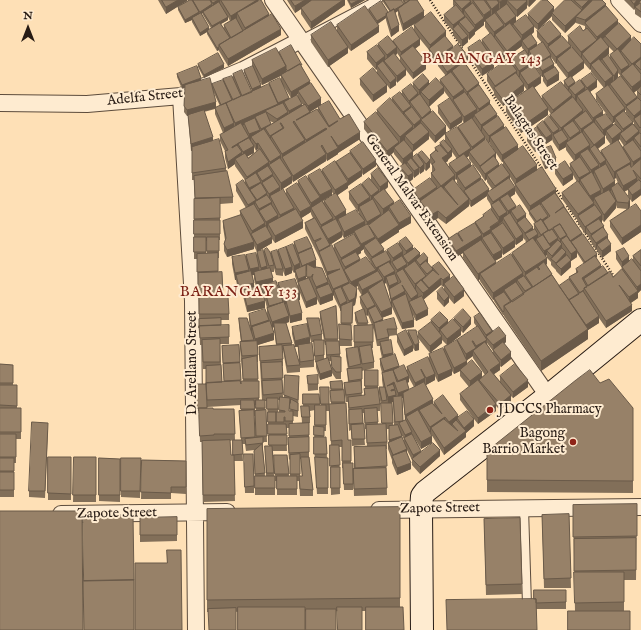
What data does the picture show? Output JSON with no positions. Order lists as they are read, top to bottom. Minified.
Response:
{"streets":{"street":["Adelfa Street","General Malvar Extension","D. Arellano Street","Zapote Street"],"path":["Balagtas Street"]},"crossings":[["Adelfa Street","General Malvar Extension"],["Adelfa Street","D. Arellano Street"],["D. Arellano Street","Zapote Street"]],"districts":["BARANGAY 143","BARANGAY 133"],"places":["JDCCS Pharmacy","Bagong Barrio Market"],"north":"top"}
